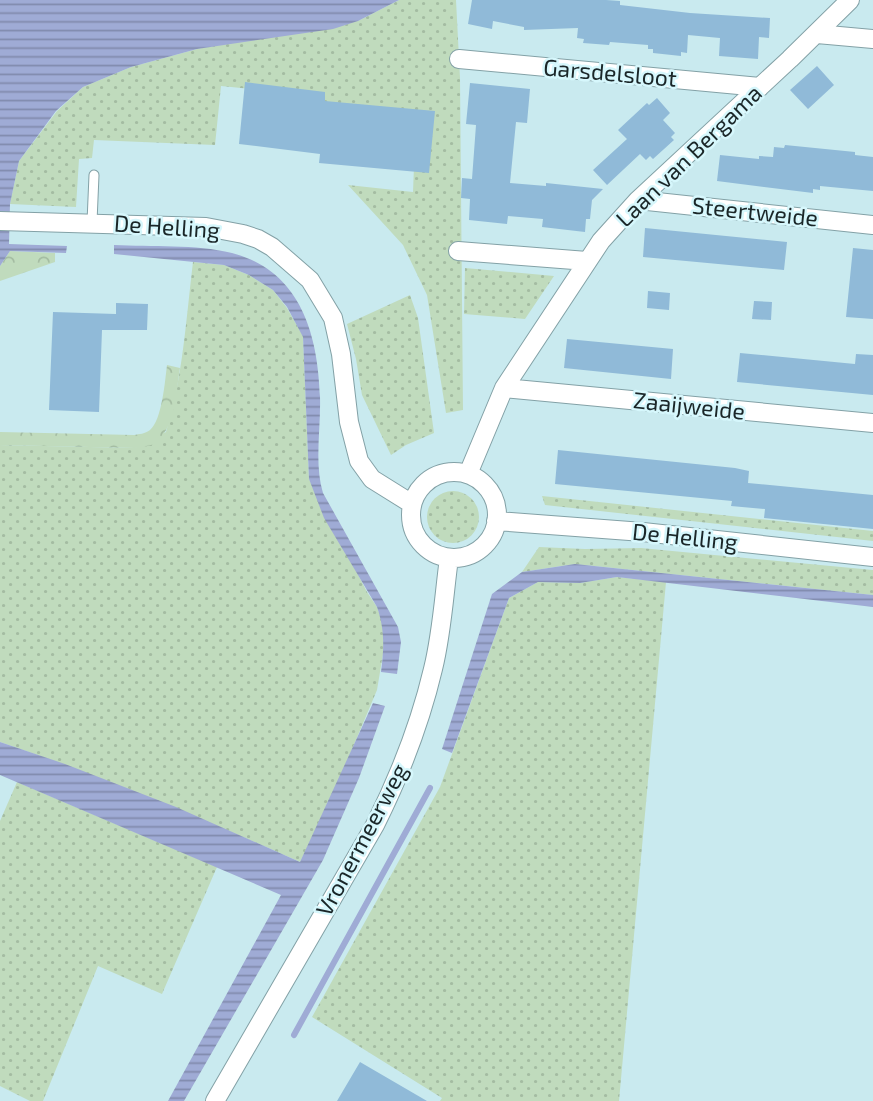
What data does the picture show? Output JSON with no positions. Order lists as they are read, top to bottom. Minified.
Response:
{"streets":{"street":["Garsdelsloot","Laan van Bergama","Steertweide","De Helling","Zaaijweide","Vronermeerweg"]},"crossings":[["Garsdelsloot","Laan van Bergama"],["Laan van Bergama","Steertweide"],["Laan van Bergama","De Helling"],["Laan van Bergama","Zaaijweide"],["Laan van Bergama","Vronermeerweg"],["De Helling","Vronermeerweg"]]}
